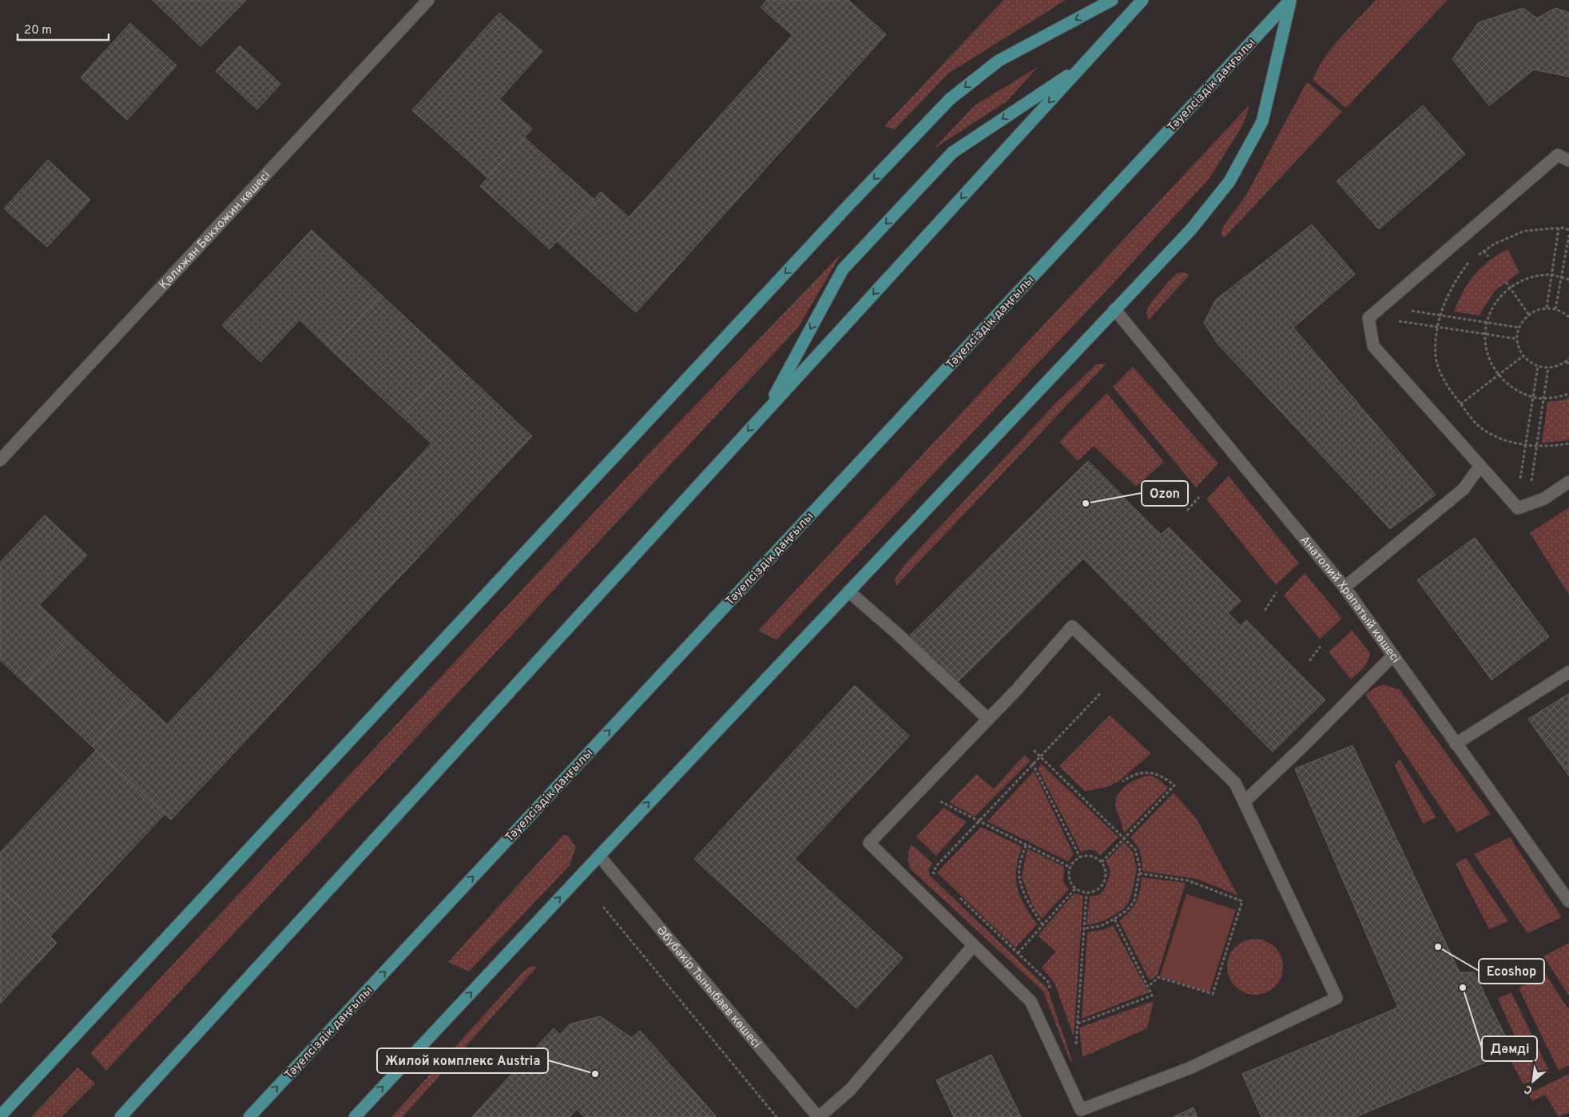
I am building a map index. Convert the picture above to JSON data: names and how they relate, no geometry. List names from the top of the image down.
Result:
{
  "streets": {
    "main road": ["Тәуелсіздік даңғылы"],
    "street": ["Қалижан Бекхожин көшесі", "Анатолий Храпатый көшесі", "Әбубәкір Тыныбаев көшесі"]
  },
  "places": [
    "Ozon",
    "Ecoshop",
    "Дәмді",
    "Жилой комплекс Austria"
  ],
  "scale_bar": "20 m",
  "north": "bottom left"
}
